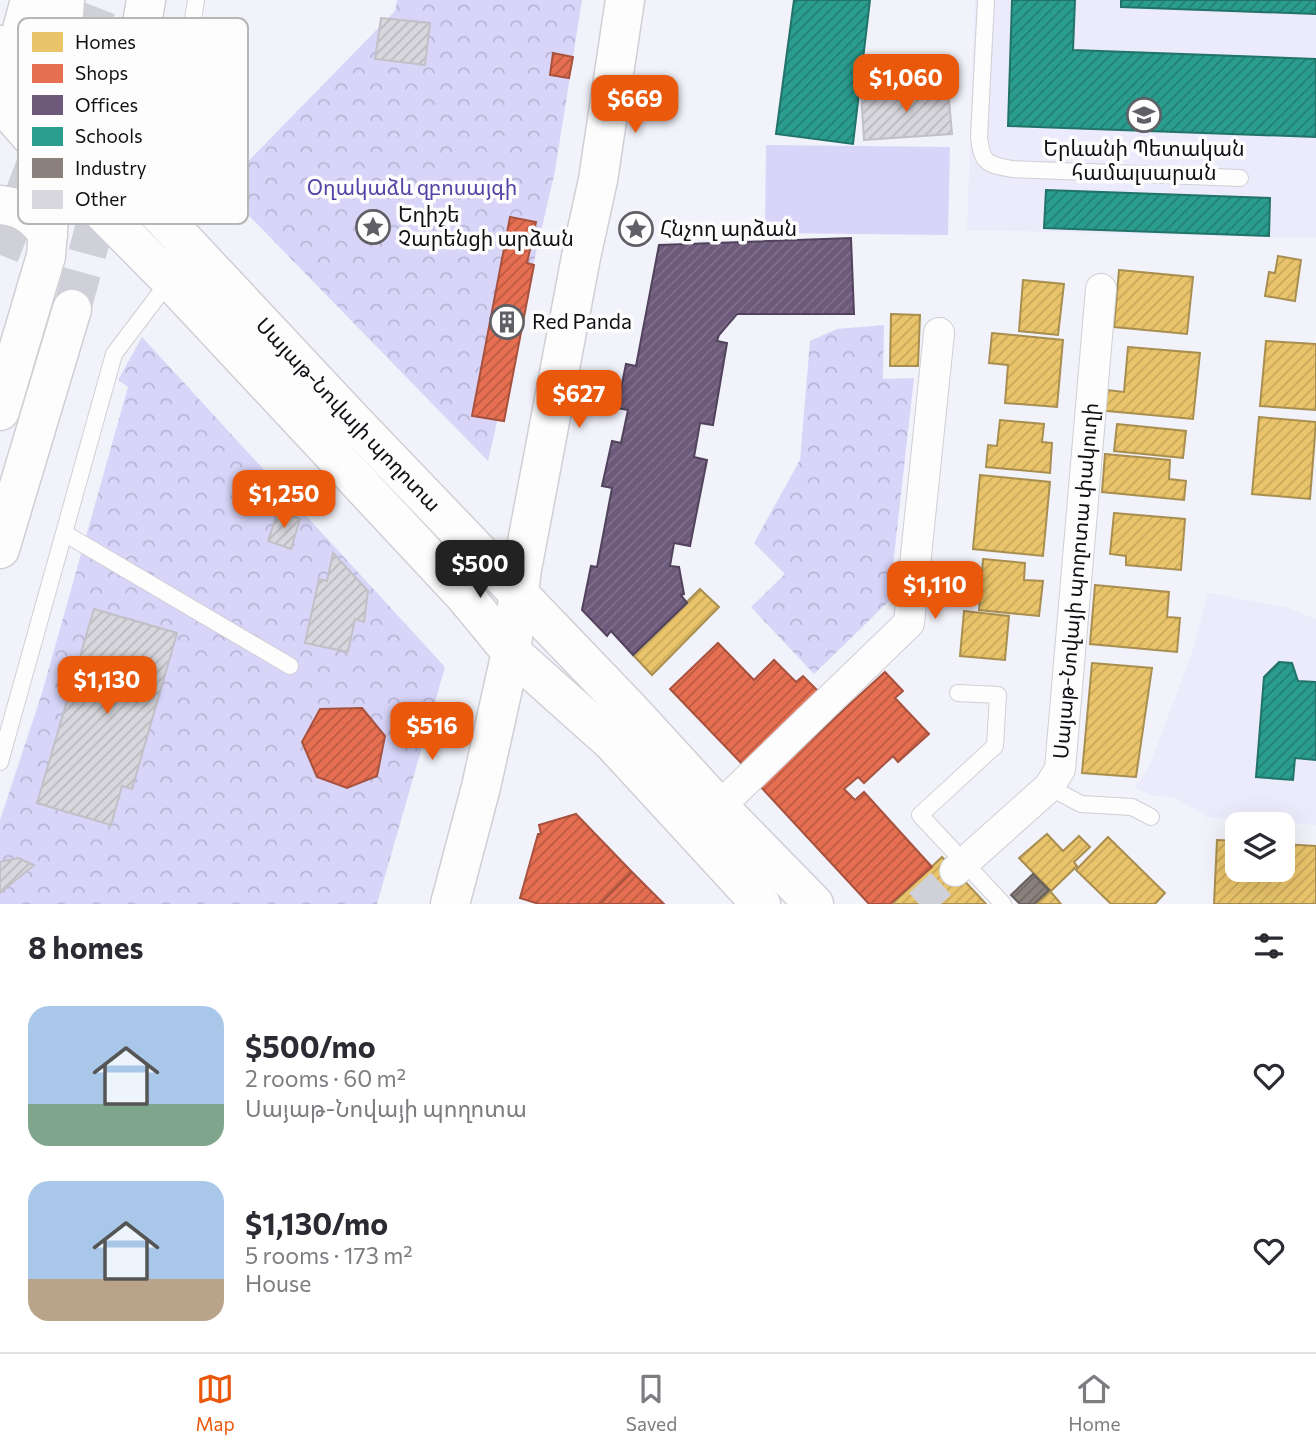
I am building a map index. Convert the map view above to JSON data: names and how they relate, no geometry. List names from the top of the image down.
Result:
{
  "streets": {
    "main road": ["Սայաթ-Նովայի պողոտա"],
    "street": ["Սայաթ-Նովայի պողոտա փակուղի"]
  },
  "parks": ["Օղակաձև զբոսայգի"],
  "places": {
    "school or university": ["Երևանի Պետական համալսարան"],
    "place": ["Եղիշե Չարենցի արձան", "Հնչող արձան"],
    "building": ["Red Panda"]
  },
  "legend": [
    "Homes",
    "Shops",
    "Offices",
    "Schools",
    "Industry",
    "Other"
  ],
  "page": {
    "price": [
      "$1,060",
      "$669",
      "$627",
      "$1,250",
      "$500",
      "$1,110",
      "$1,130",
      "$516"
    ],
    "heading": "8 homes",
    "list": [
      {
        "name": "$500/mo",
        "note": "2 rooms · 60 m² · Սայաթ-Նովայի պողոտա"
      },
      {
        "name": "$1,130/mo",
        "note": "5 rooms · 173 m² · House"
      }
    ],
    "tabs": ["Map", "Saved", "Home"]
  }
}
